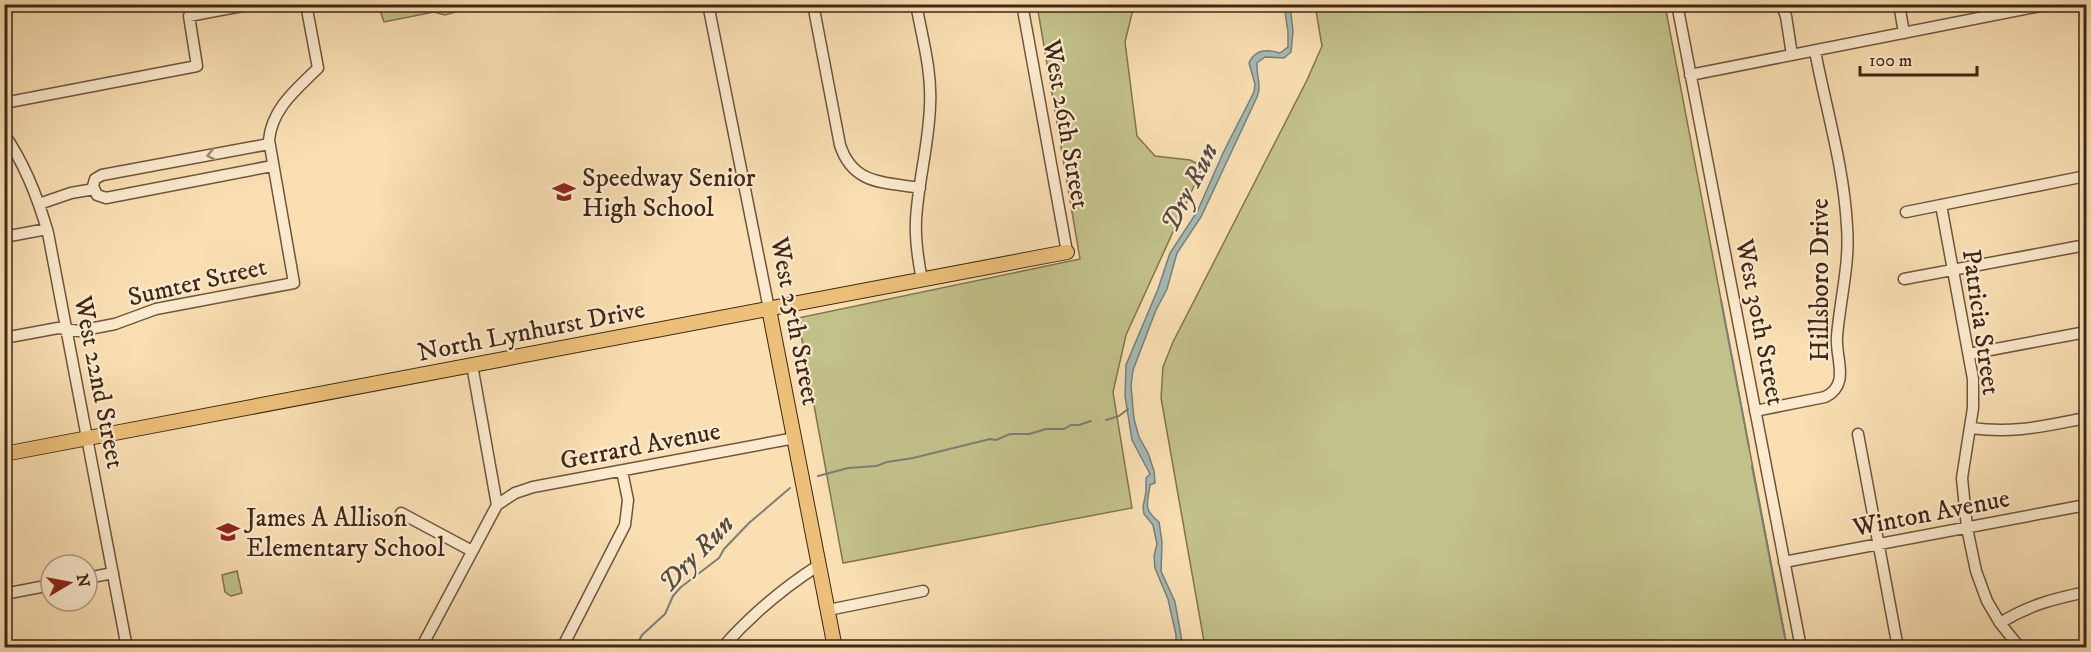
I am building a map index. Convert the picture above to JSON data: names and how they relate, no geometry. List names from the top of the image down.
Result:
{
  "streets": {
    "main road": ["West 25th Street", "North Lynhurst Drive"],
    "street": [
      "West 26th Street",
      "Hillsboro Drive",
      "Sumter Street",
      "West 30th Street",
      "Patricia Street",
      "West 22nd Street",
      "Gerrard Avenue",
      "Winton Avenue"
    ]
  },
  "crossings": [
    ["West 26th Street", "North Lynhurst Drive"],
    ["Hillsboro Drive", "West 30th Street"],
    ["Sumter Street", "West 22nd Street"],
    ["West 25th Street", "North Lynhurst Drive"],
    ["West 25th Street", "Gerrard Avenue"],
    ["West 30th Street", "Winton Avenue"],
    ["Patricia Street", "Winton Avenue"],
    ["North Lynhurst Drive", "West 22nd Street"]
  ],
  "water": ["Dry Run"],
  "places": {
    "school or university": ["Speedway Senior High School", "James A Allison Elementary School"]
  },
  "scale_bar": "100 m",
  "north": "right"
}
